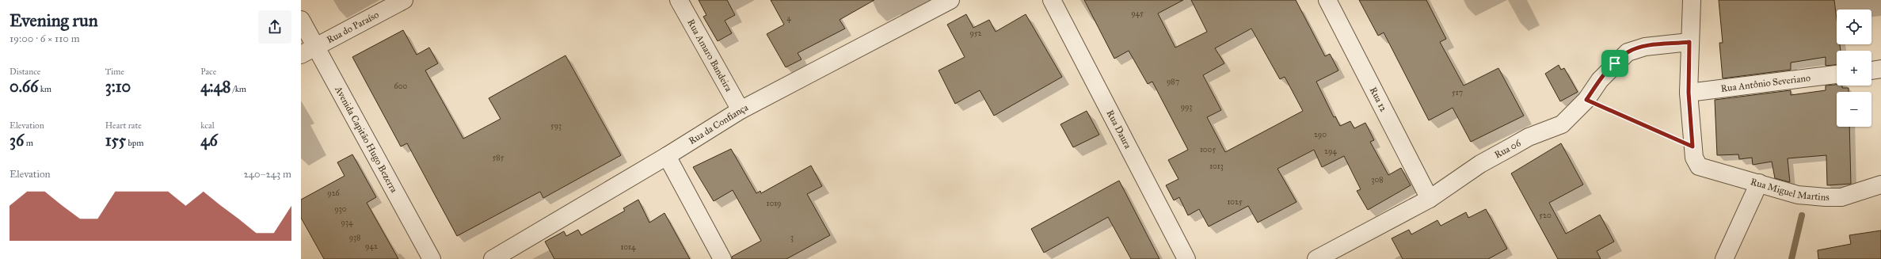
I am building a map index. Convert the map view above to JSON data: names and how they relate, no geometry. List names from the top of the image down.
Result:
{
  "streets": {
    "street": [
      "Rua do Paraíso",
      "Rua Amaro Bandeira",
      "Rua Antônio Severiano",
      "Rua 12",
      "Rua da Confiança",
      "Rua Daura",
      "Avenida Capitão Hugo Bezerra",
      "Rua 06",
      "Rua Miguel Martins"
    ]
  },
  "crossings": [
    ["Rua do Paraíso", "Avenida Capitão Hugo Bezerra"],
    ["Rua Amaro Bandeira", "Rua da Confiança"],
    ["Rua 12", "Rua 06"]
  ],
  "house_numbers": [
    "945",
    "4",
    "952",
    "987",
    "600",
    "517",
    "993",
    "593",
    "290",
    "1005",
    "294",
    "585",
    "1013",
    "308",
    "926",
    "1025",
    "1019",
    "930",
    "520",
    "934",
    "938",
    "3",
    "942",
    "1014"
  ],
  "page": {
    "heading": ["Evening run", "19:00 · 6 × 110 m"],
    "map_buttons": ["+", "−"],
    "stats": [
      ["Distance", "0.66 km"],
      ["Time", "3:10"],
      ["Pace", "4:48 /km"],
      ["Elevation", "36 m"],
      ["Heart rate", "155 bpm"],
      ["kcal", "46"]
    ],
    "chart": ["Elevation", "240–243 m"]
  }
}
